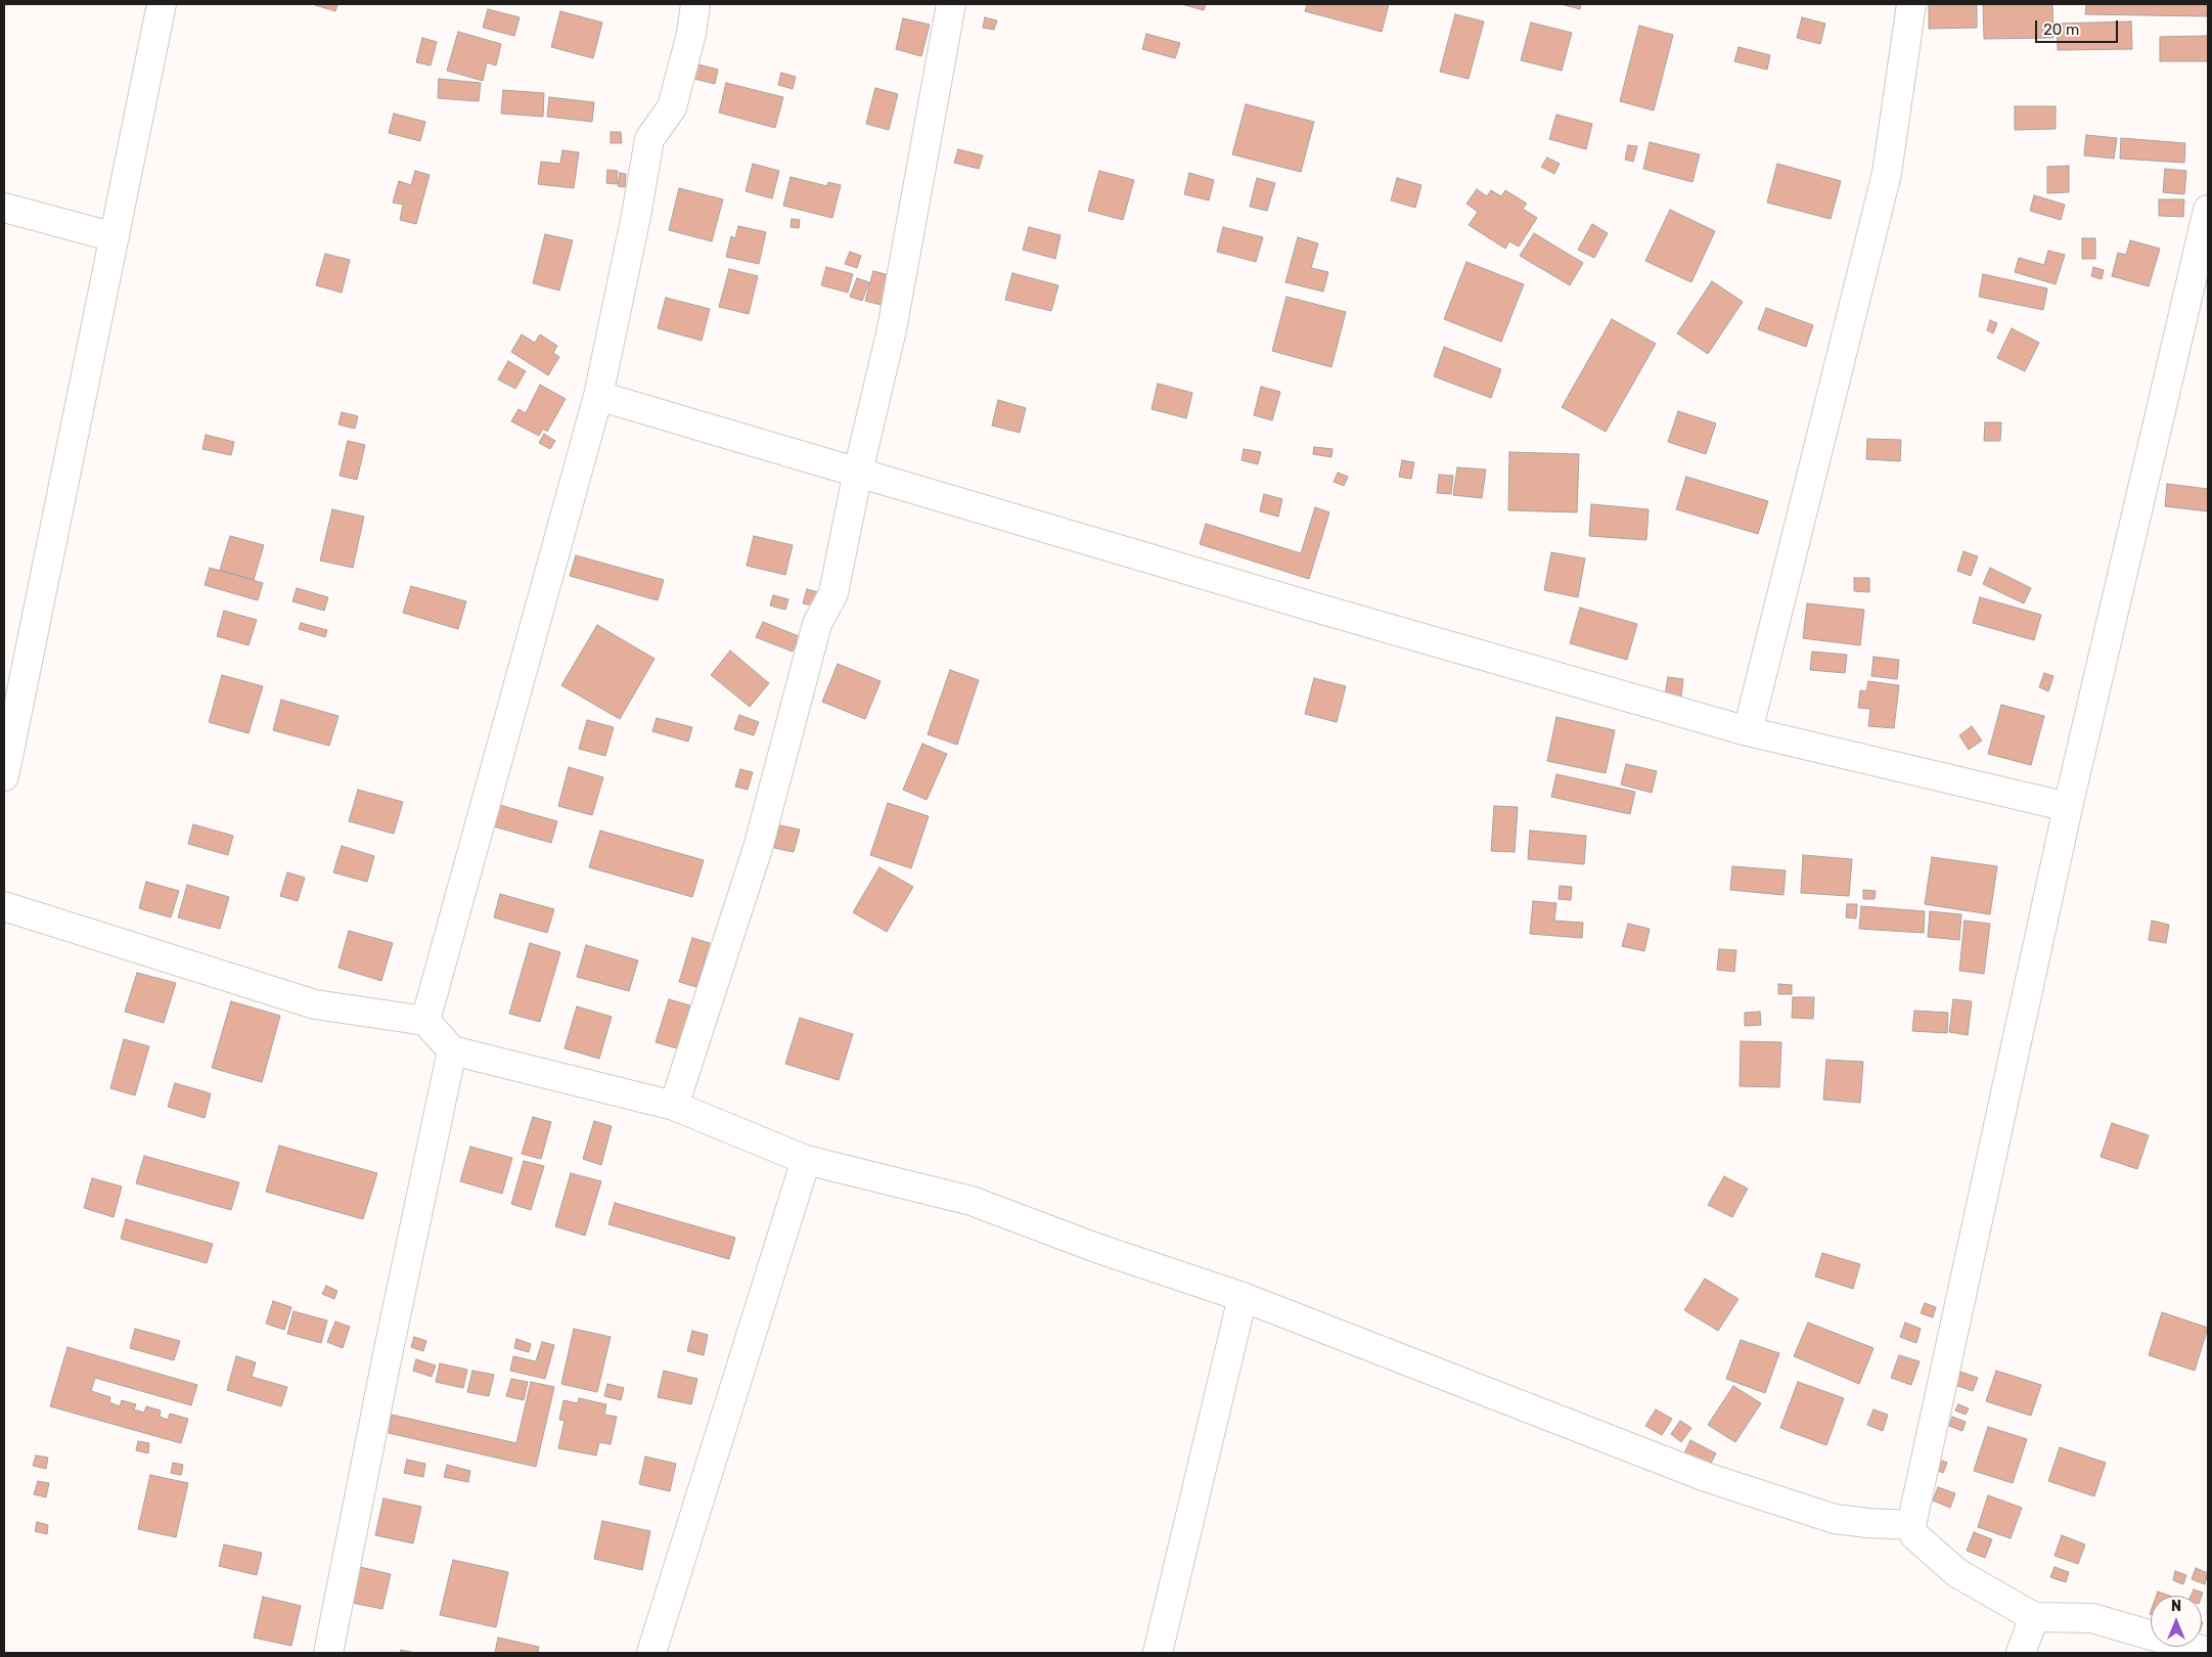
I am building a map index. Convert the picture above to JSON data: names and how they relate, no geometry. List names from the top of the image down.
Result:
{
  "scale_bar": "20 m",
  "north": "top"
}
